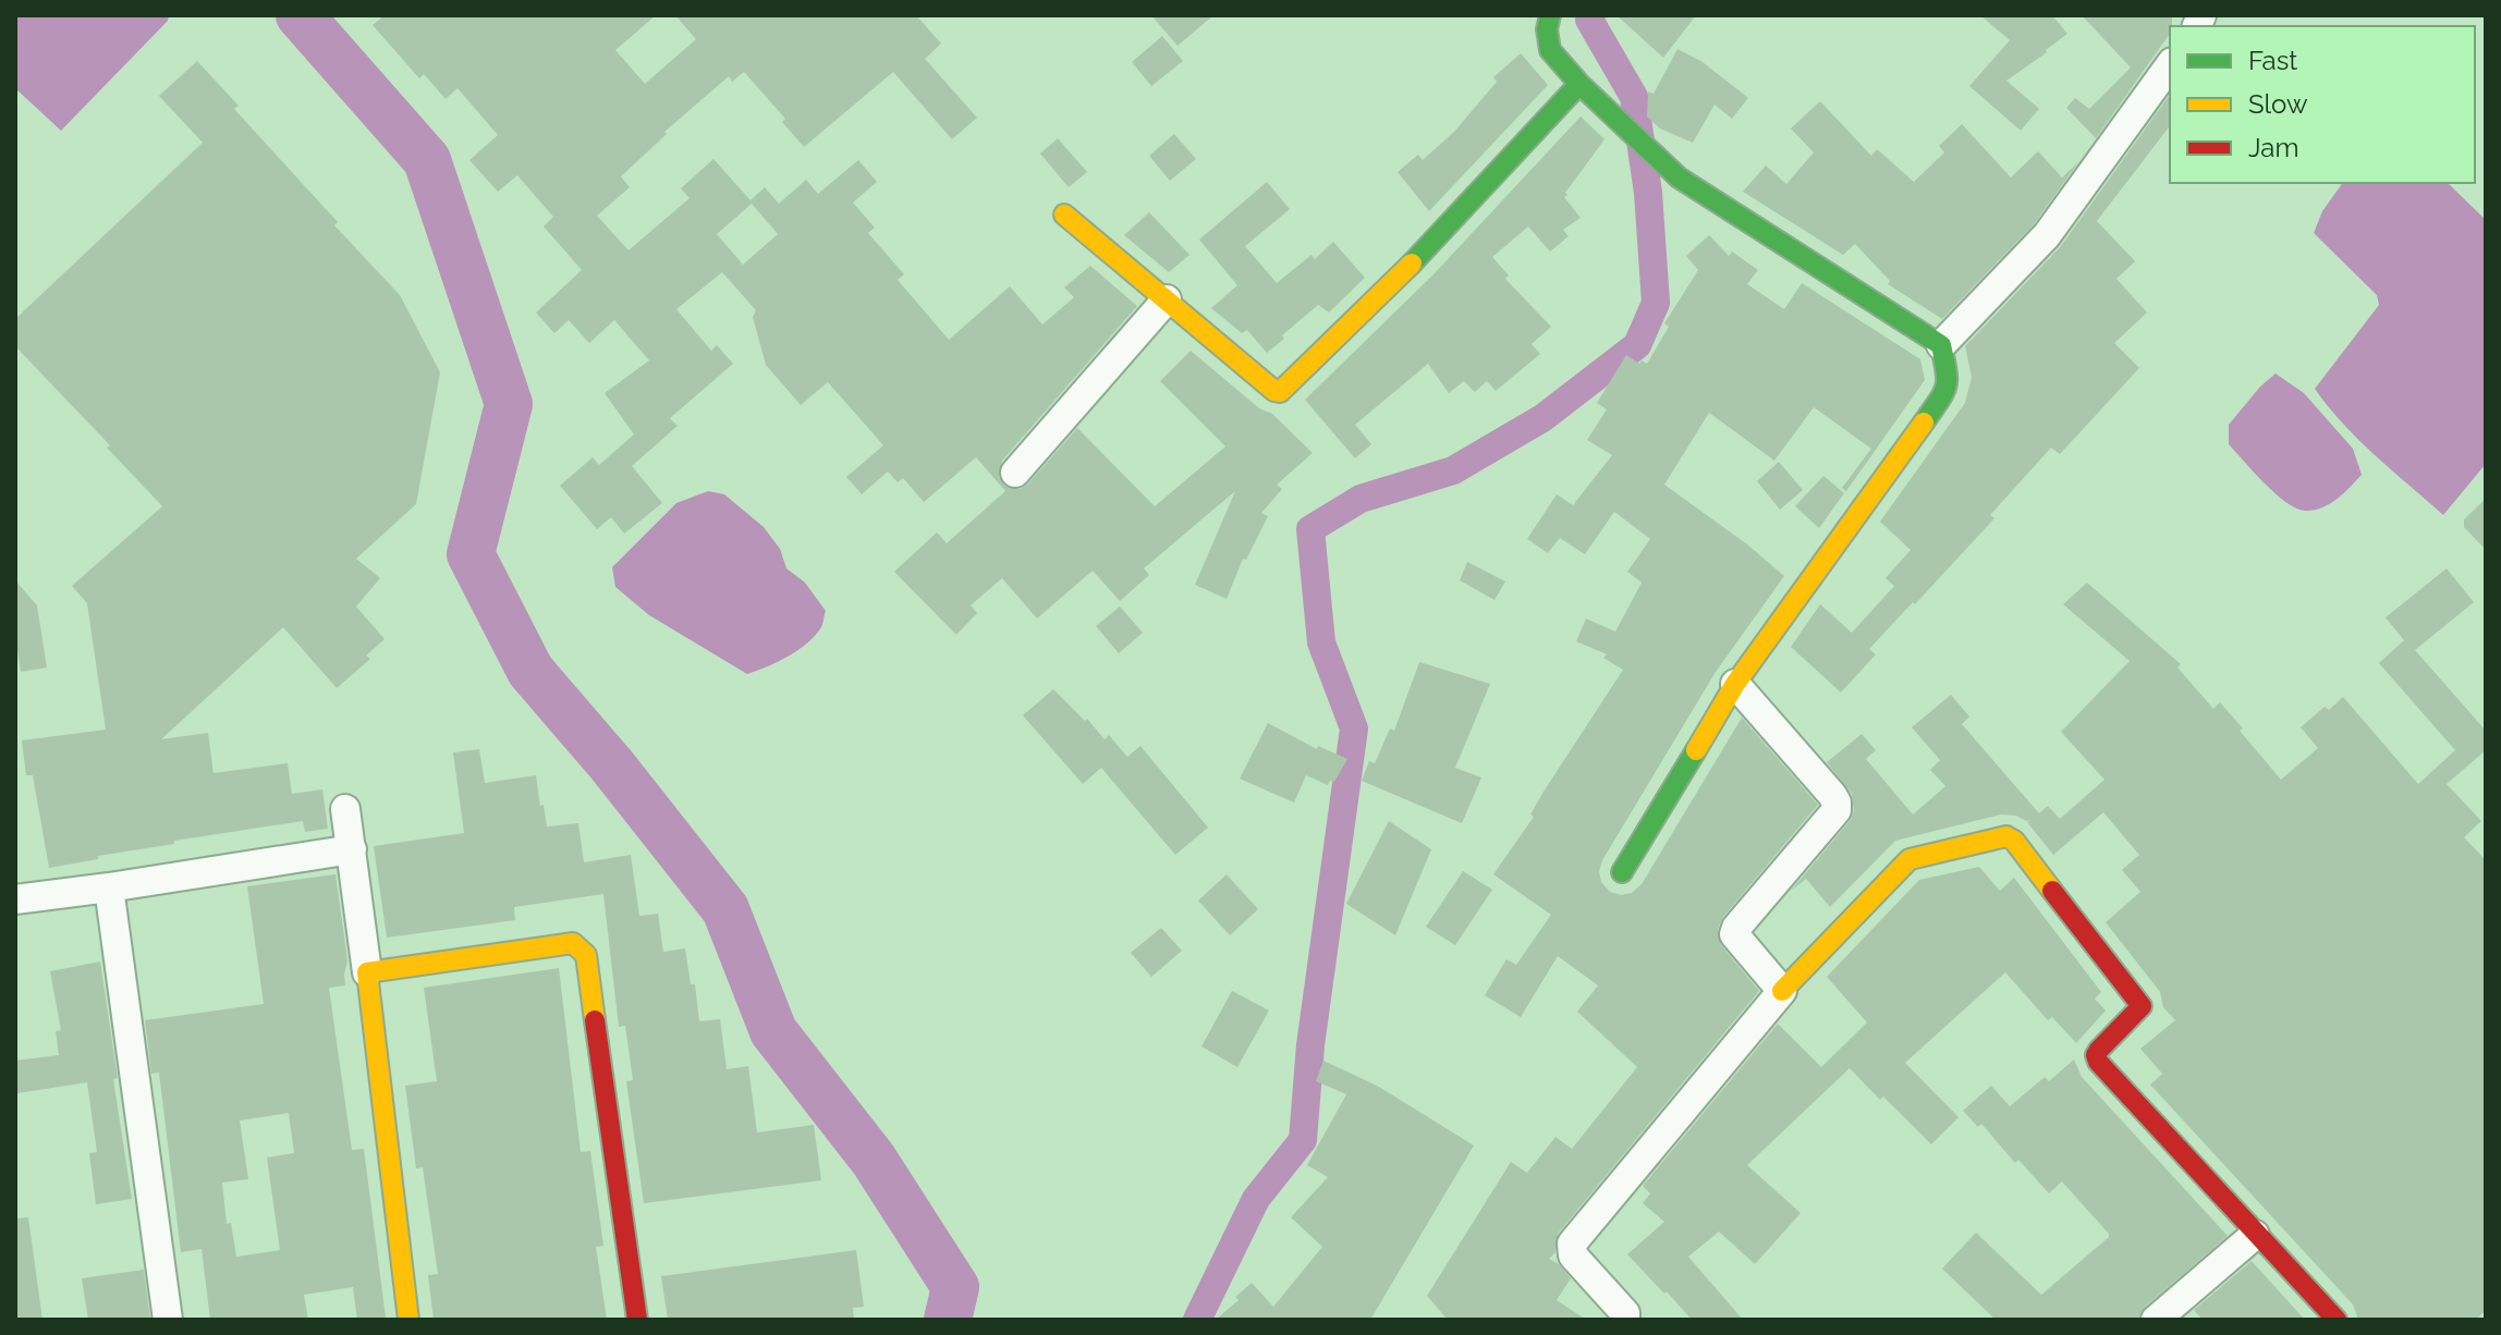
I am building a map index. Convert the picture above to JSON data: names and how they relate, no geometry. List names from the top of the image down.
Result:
{
  "legend": ["Fast", "Slow", "Jam"]
}
